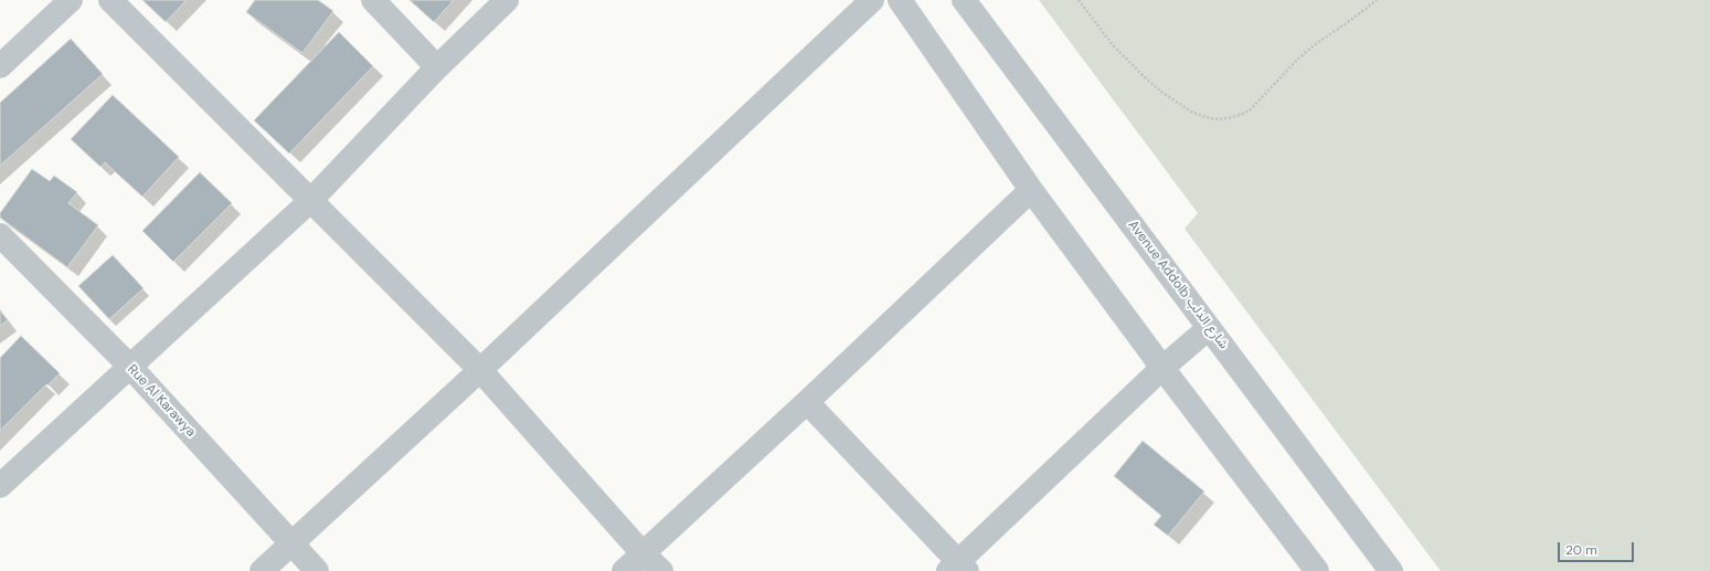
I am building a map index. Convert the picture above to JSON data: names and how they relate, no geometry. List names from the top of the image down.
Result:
{
  "streets": {
    "street": ["Avenue Addolb شارع الدلب", "Rue Al Karawya"]
  },
  "scale_bar": "20 m"
}
